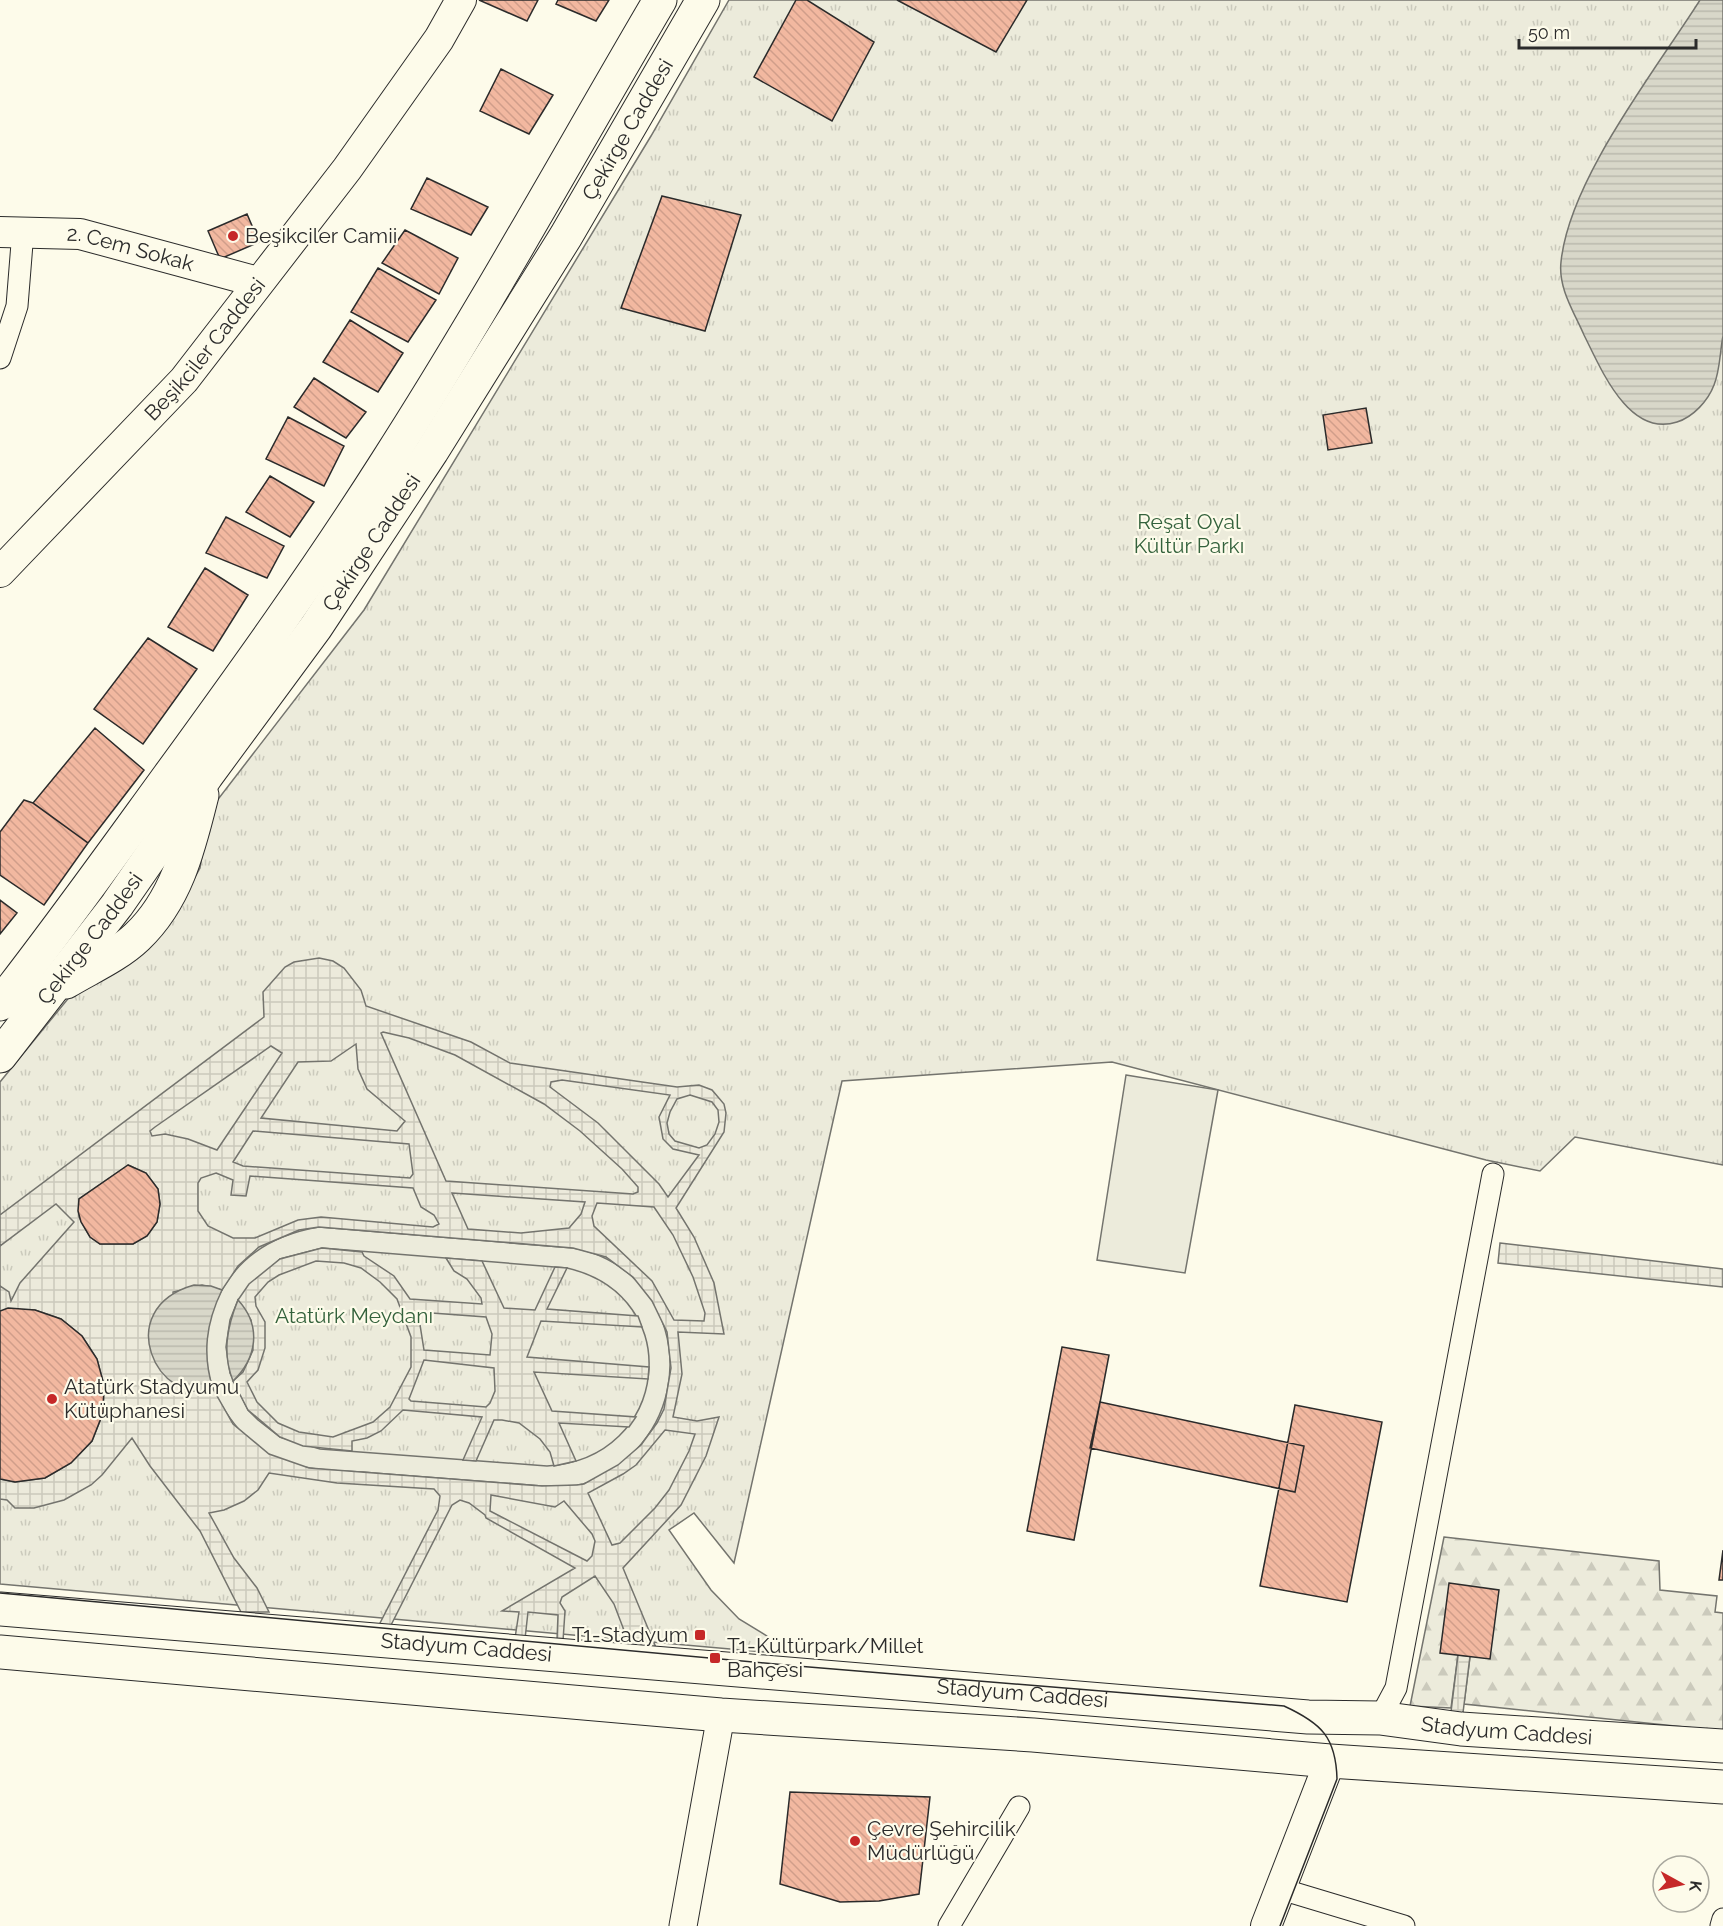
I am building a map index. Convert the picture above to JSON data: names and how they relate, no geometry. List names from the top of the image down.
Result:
{
  "streets": {
    "main road": [
      "Çekirge Caddesi",
      "2. Cem Sokak",
      "Beşikciler Caddesi",
      "Stadyum Caddesi"
    ]
  },
  "crossings": [
    ["2. Cem Sokak", "Beşikciler Caddesi"]
  ],
  "parks": ["Reşat Oyal Kültür Parkı", "Atatürk Meydanı"],
  "places": {
    "other": ["Beşikciler Camii", "Atatürk Stadyumu Kütüphanesi", "Çevre Şehircilik Müdürlüğü"],
    "transit": ["T1-Stadyum", "T1-Kültürpark/Millet Bahçesi"]
  },
  "scale_bar": "50 m",
  "north": "right"
}
